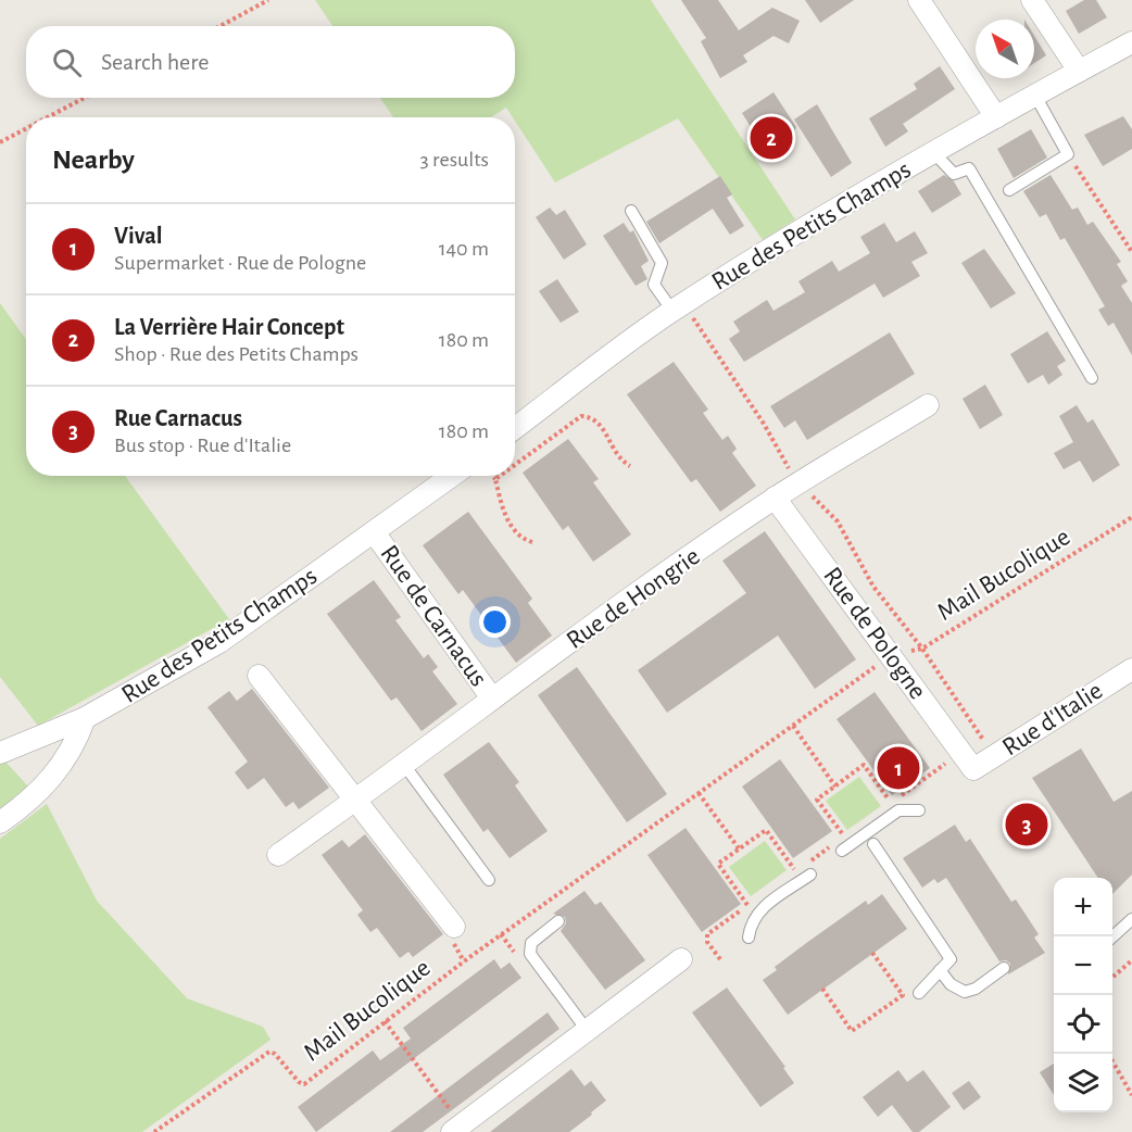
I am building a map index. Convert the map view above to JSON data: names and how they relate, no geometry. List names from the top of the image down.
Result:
{
  "streets": {
    "street": [
      "Rue des Petits Champs",
      "Rue de Hongrie",
      "Rue de Carnacus",
      "Rue de Pologne",
      "Rue d'Italie"
    ],
    "path": ["Mail Bucolique"]
  },
  "crossings": [
    ["Rue des Petits Champs", "Rue de Carnacus"],
    ["Mail Bucolique", "Rue de Pologne"],
    ["Rue de Hongrie", "Rue de Carnacus"],
    ["Rue de Hongrie", "Rue de Pologne"],
    ["Rue de Pologne", "Rue d'Italie"]
  ],
  "north": "top left",
  "page": {
    "search": "Search here",
    "pins": ["2", "1", "3"],
    "heading": ["Nearby", "3 results"],
    "list": [
      {
        "mark": "1",
        "name": "Vival",
        "note": "Supermarket · Rue de Pologne",
        "value": "140 m"
      },
      {
        "mark": "2",
        "name": "La Verrière Hair Concept",
        "note": "Shop · Rue des Petits Champs",
        "value": "180 m"
      },
      {
        "mark": "3",
        "name": "Rue Carnacus",
        "note": "Bus stop · Rue d'Italie",
        "value": "180 m"
      }
    ],
    "map_buttons": ["+", "−"]
  }
}
